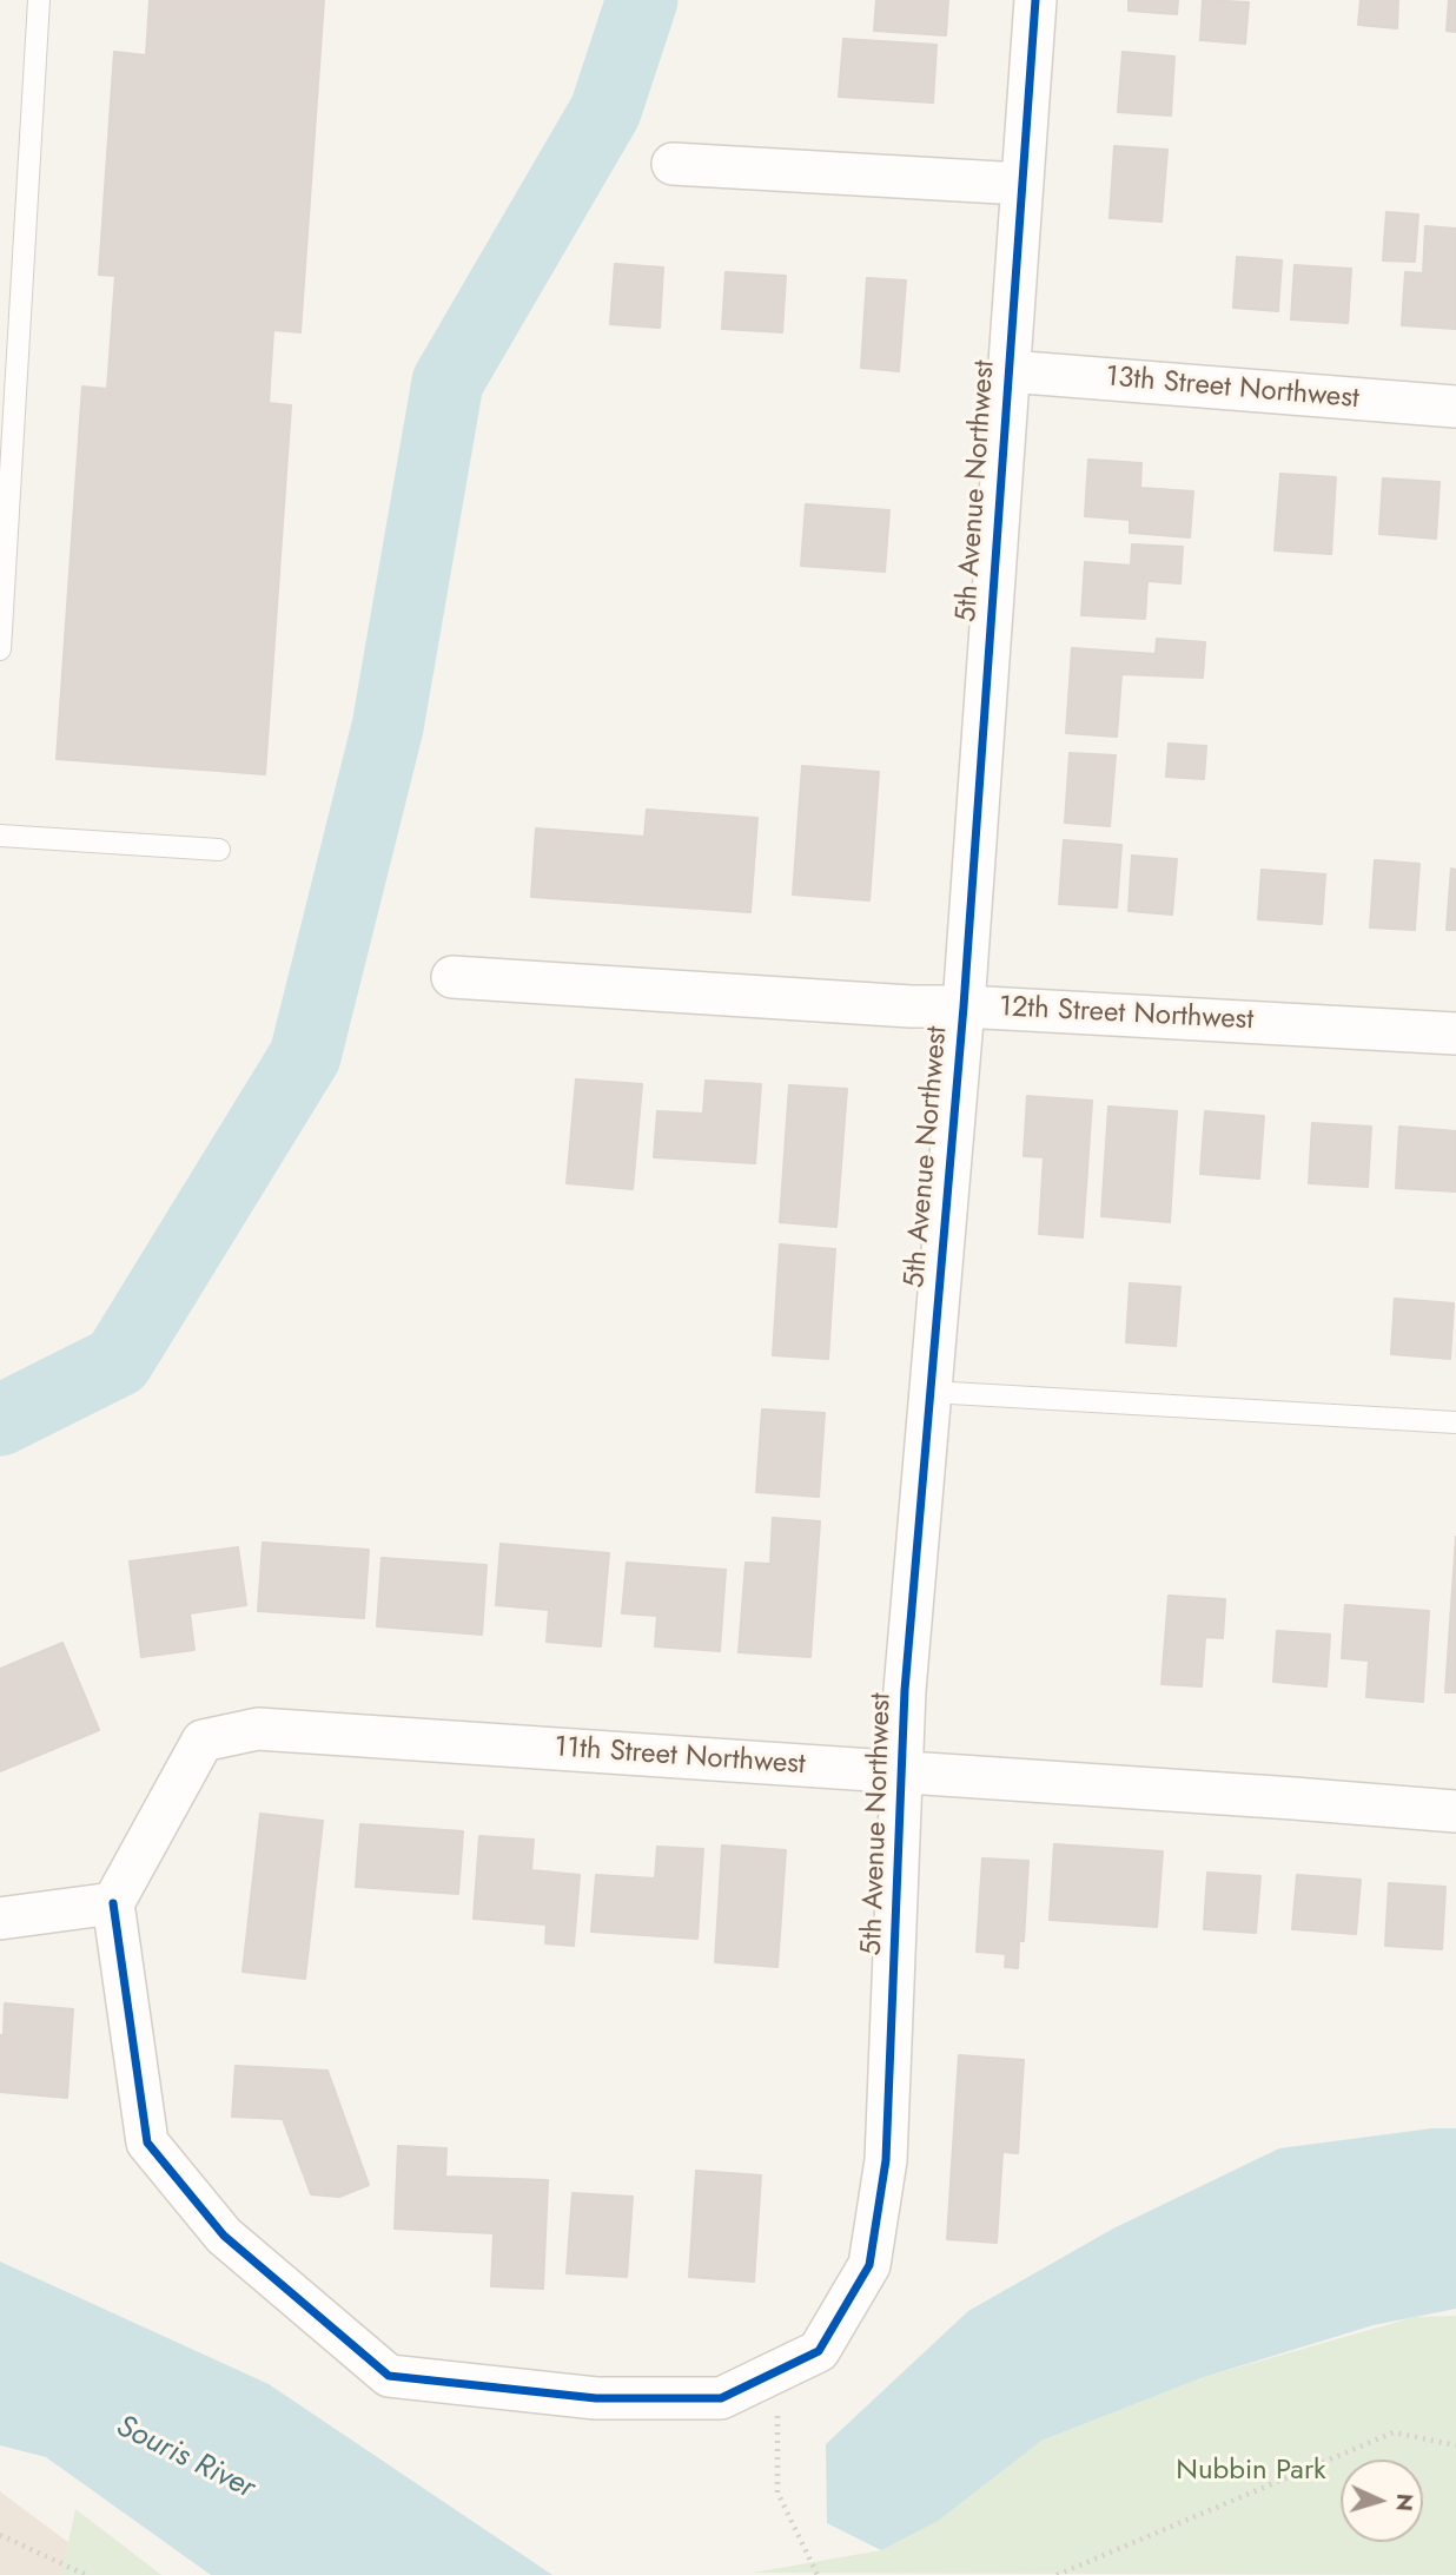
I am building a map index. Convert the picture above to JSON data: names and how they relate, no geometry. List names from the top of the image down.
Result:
{
  "streets": {
    "street": [
      "13th Street Northwest",
      "5th Avenue Northwest",
      "12th Street Northwest",
      "11th Street Northwest"
    ]
  },
  "crossings": [
    ["13th Street Northwest", "5th Avenue Northwest"],
    ["5th Avenue Northwest", "12th Street Northwest"],
    ["5th Avenue Northwest", "11th Street Northwest"]
  ],
  "water": ["Souris River"],
  "parks": ["Nubbin Park"],
  "north": "right"
}
